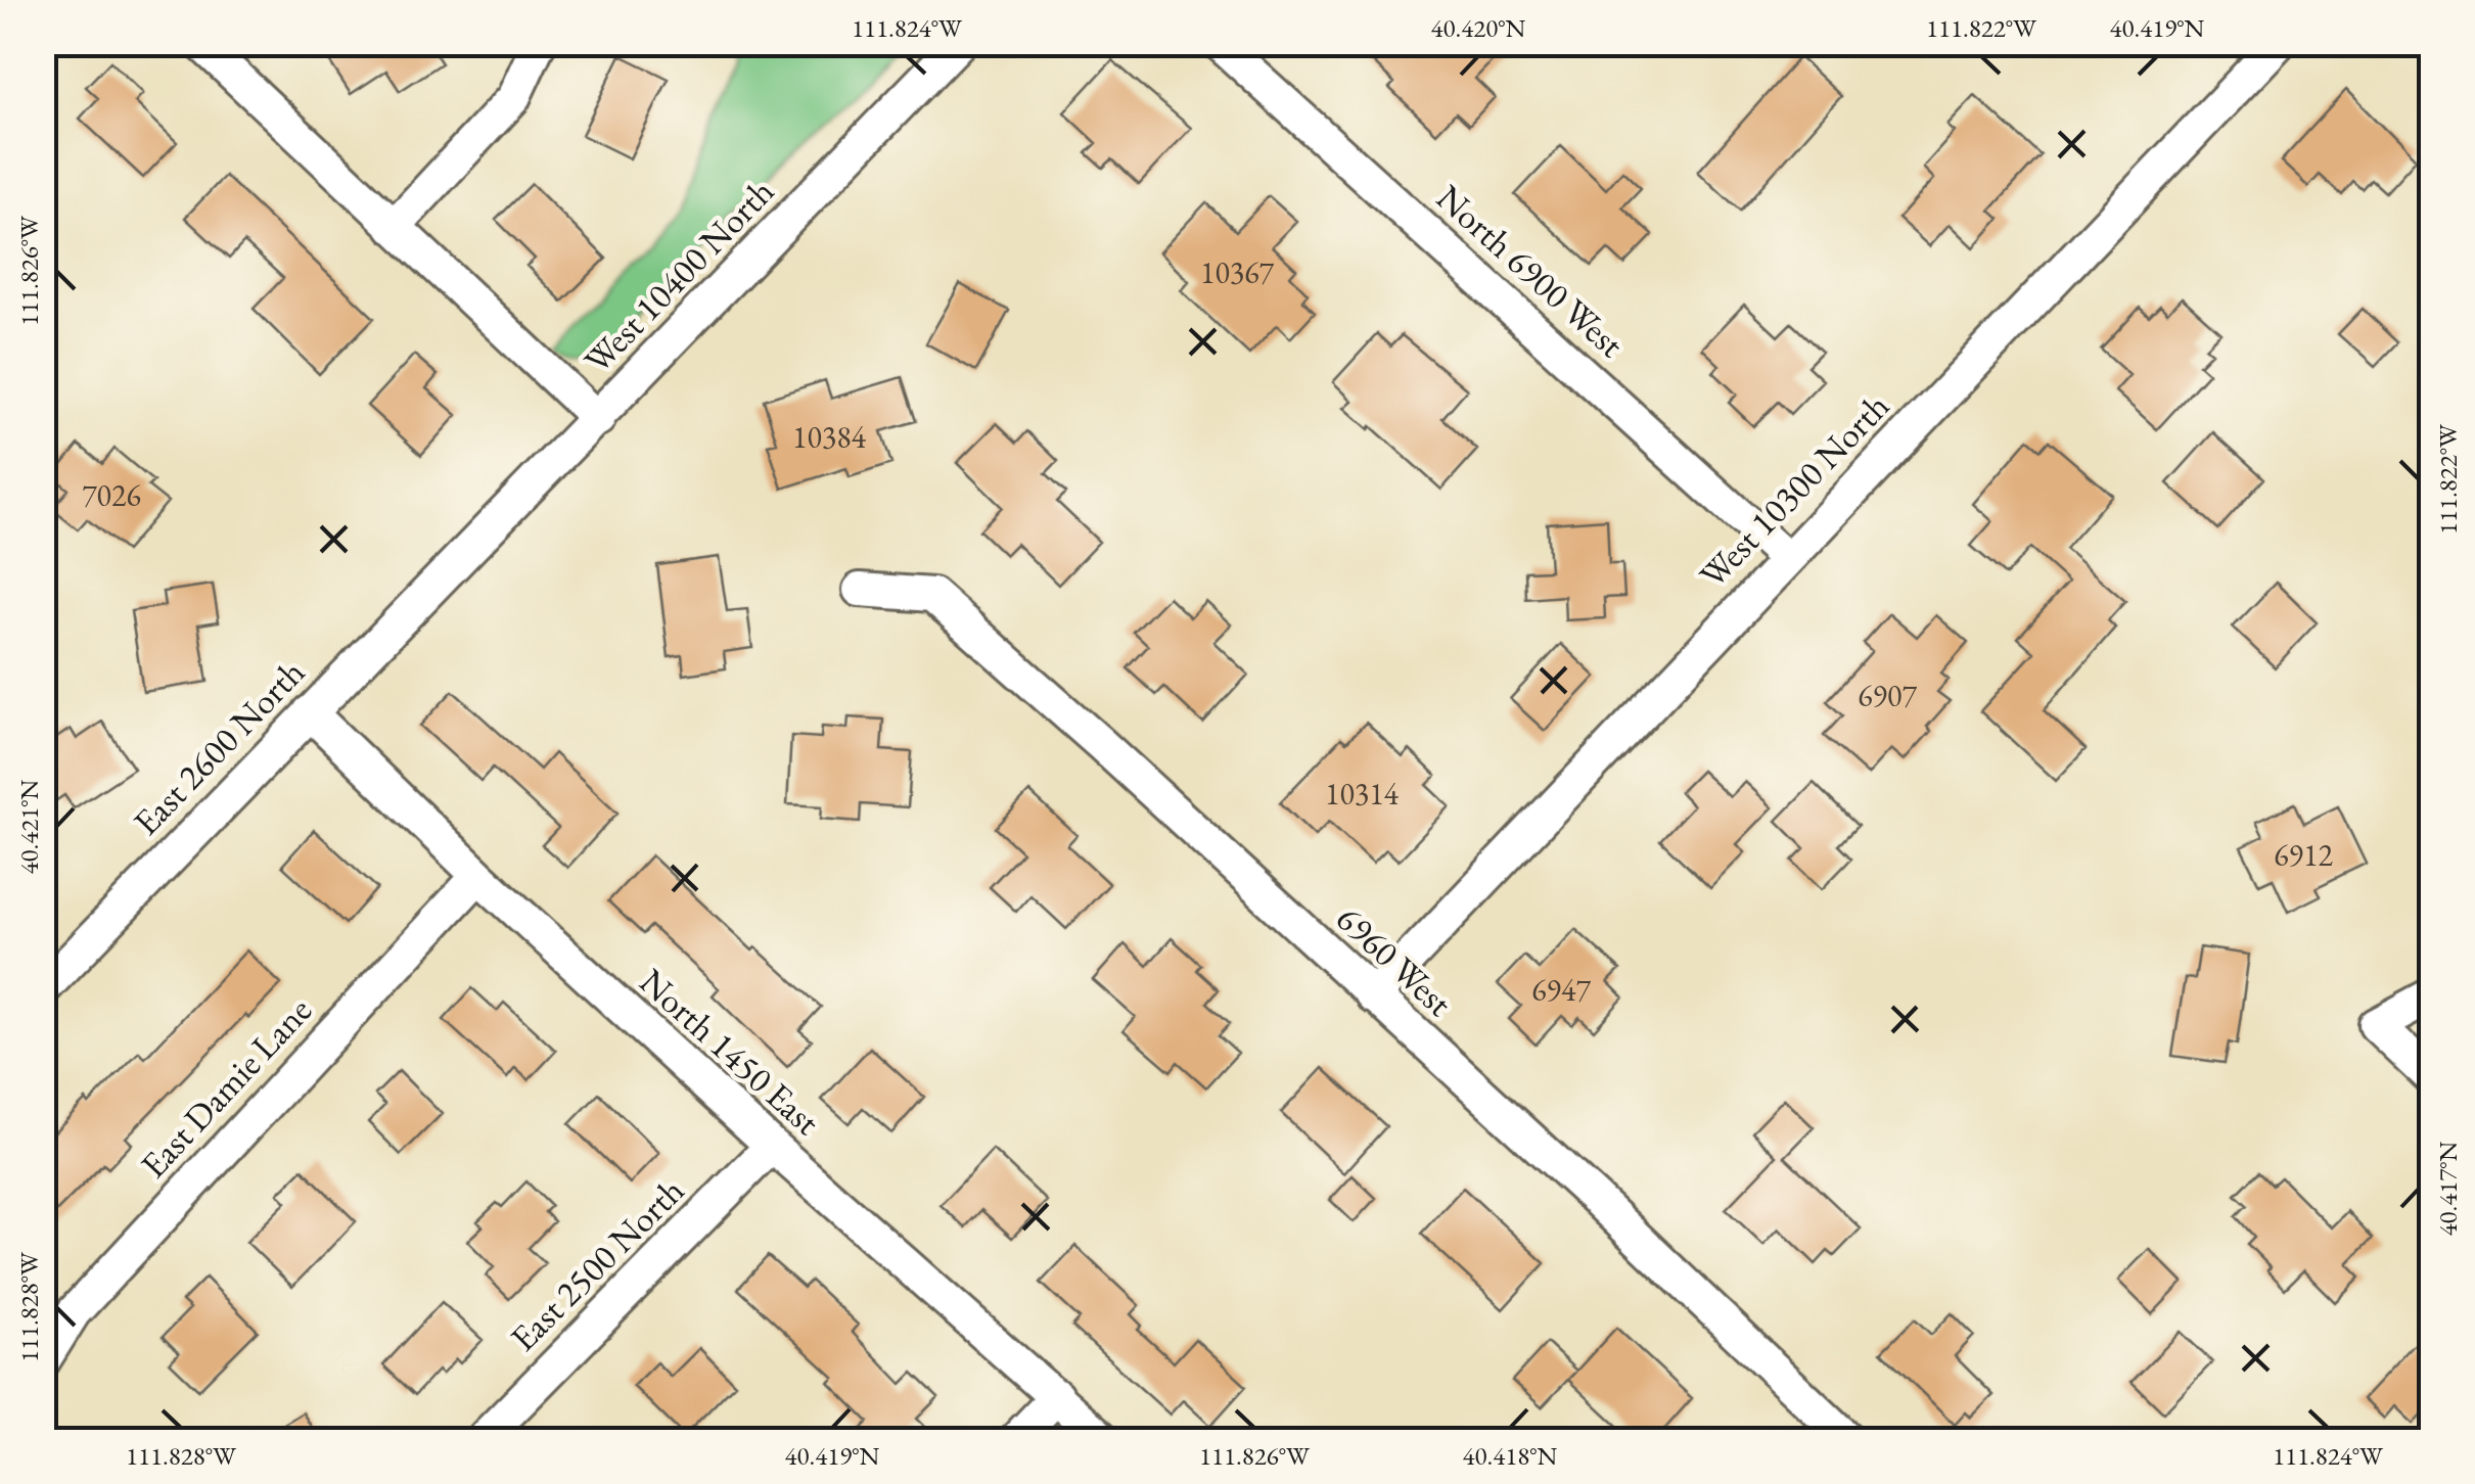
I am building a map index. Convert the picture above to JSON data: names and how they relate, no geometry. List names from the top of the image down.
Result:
{
  "streets": {
    "street": [
      "North 6900 West",
      "West 10400 North",
      "West 10300 North",
      "East 2600 North",
      "6960 West",
      "North 1450 East",
      "East Damie Lane",
      "East 2500 North"
    ]
  },
  "crossings": [
    ["North 6900 West", "West 10300 North"],
    ["West 10400 North", "East 2600 North"],
    ["West 10300 North", "6960 West"],
    ["East 2600 North", "North 1450 East"],
    ["North 1450 East", "East Damie Lane"],
    ["North 1450 East", "East 2500 North"]
  ],
  "house_numbers": [
    "10367",
    "10384",
    "7026",
    "6907",
    "10314",
    "6912",
    "6947"
  ],
  "coordinates": [
    "111.824°W",
    "40.420°N",
    "111.822°W",
    "40.419°N",
    "111.826°W",
    "40.421°N",
    "40.417°N",
    "111.828°W",
    "40.418°N"
  ]
}
